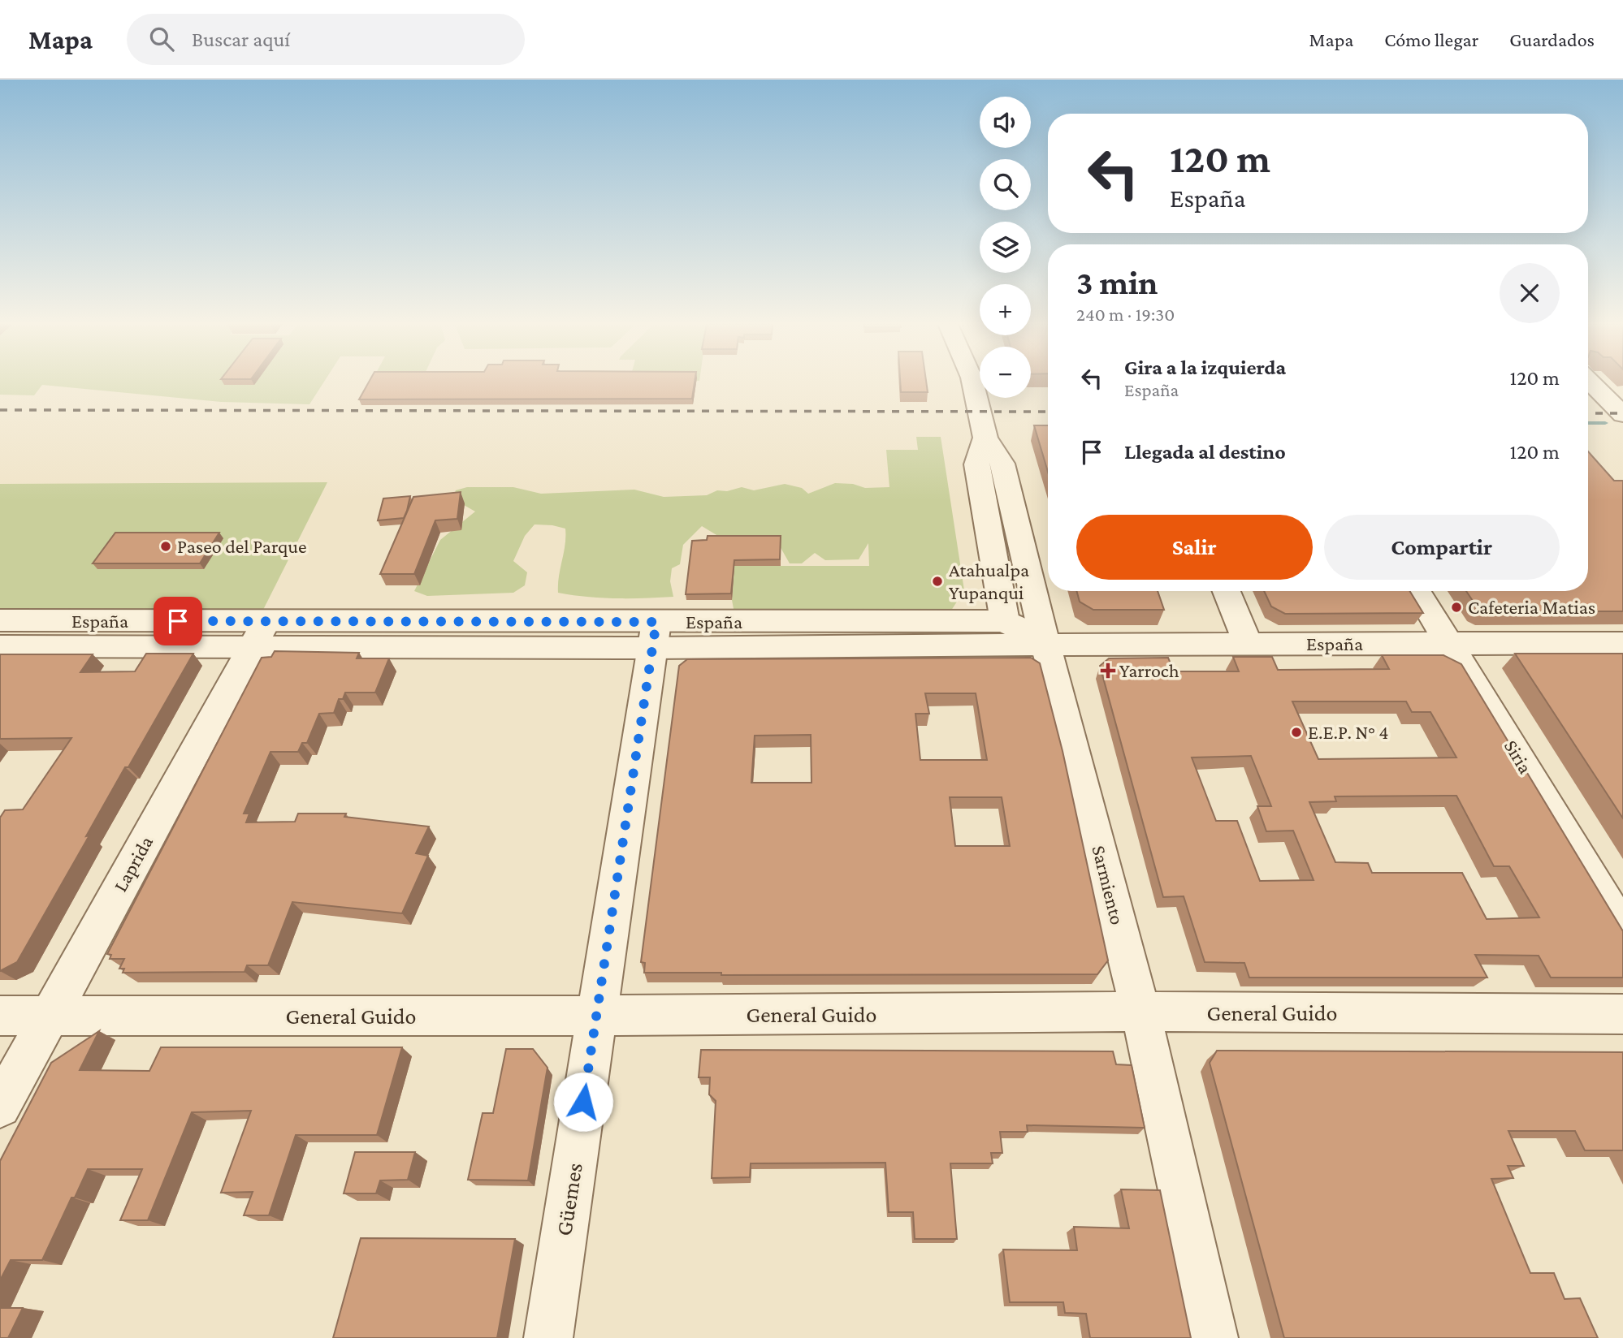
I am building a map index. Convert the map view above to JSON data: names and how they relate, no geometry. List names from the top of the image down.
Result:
{
  "streets": {
    "street": [
      "España",
      "Siria",
      "Laprida",
      "Sarmiento",
      "General Guido",
      "Güemes"
    ]
  },
  "crossings": [
    ["España", "Siria"],
    ["España", "Laprida"],
    ["España", "Sarmiento"],
    ["España", "Güemes"],
    ["Laprida", "General Guido"],
    ["Sarmiento", "General Guido"],
    ["General Guido", "Güemes"]
  ],
  "places": {
    "other": [
      "Paseo del Parque",
      "Atahualpa Yupanqui",
      "Cafeteria Matias",
      "E.E.P. N° 4"
    ],
    "health": ["Yarroch"]
  },
  "page": {
    "header": "Mapa",
    "search": "Buscar aquí",
    "nav": ["Mapa", "Cómo llegar", "Guardados"],
    "map_buttons": ["+", "−"],
    "turn": ["120 m", "España"],
    "heading": ["3 min", "240 m · 19:30"],
    "list": [
      {
        "name": "Gira a la izquierda",
        "note": "España",
        "value": "120 m"
      },
      {
        "name": "Llegada al destino",
        "value": "120 m"
      }
    ],
    "buttons": ["Salir", "Compartir"]
  }
}
